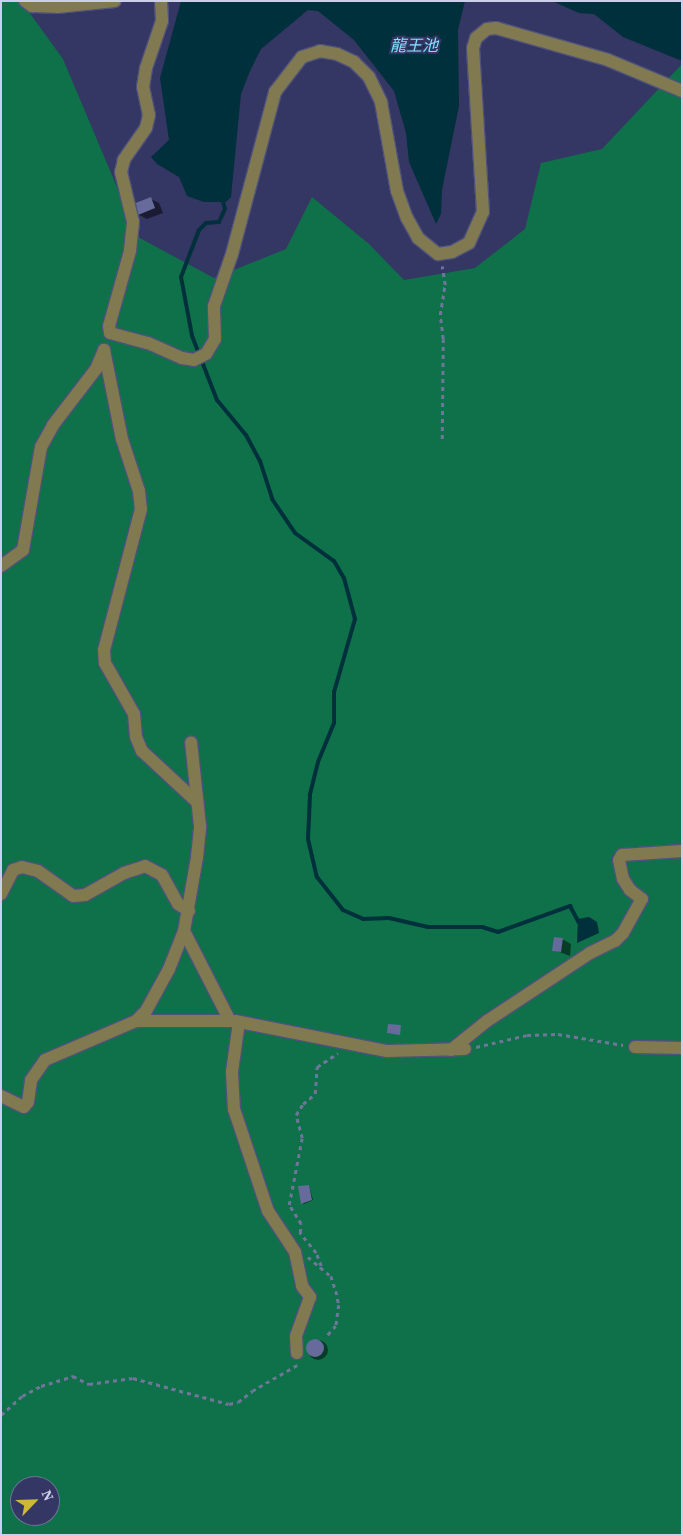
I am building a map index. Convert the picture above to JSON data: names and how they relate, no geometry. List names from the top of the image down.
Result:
{
  "water": ["龍王池"],
  "north": "top right"
}
